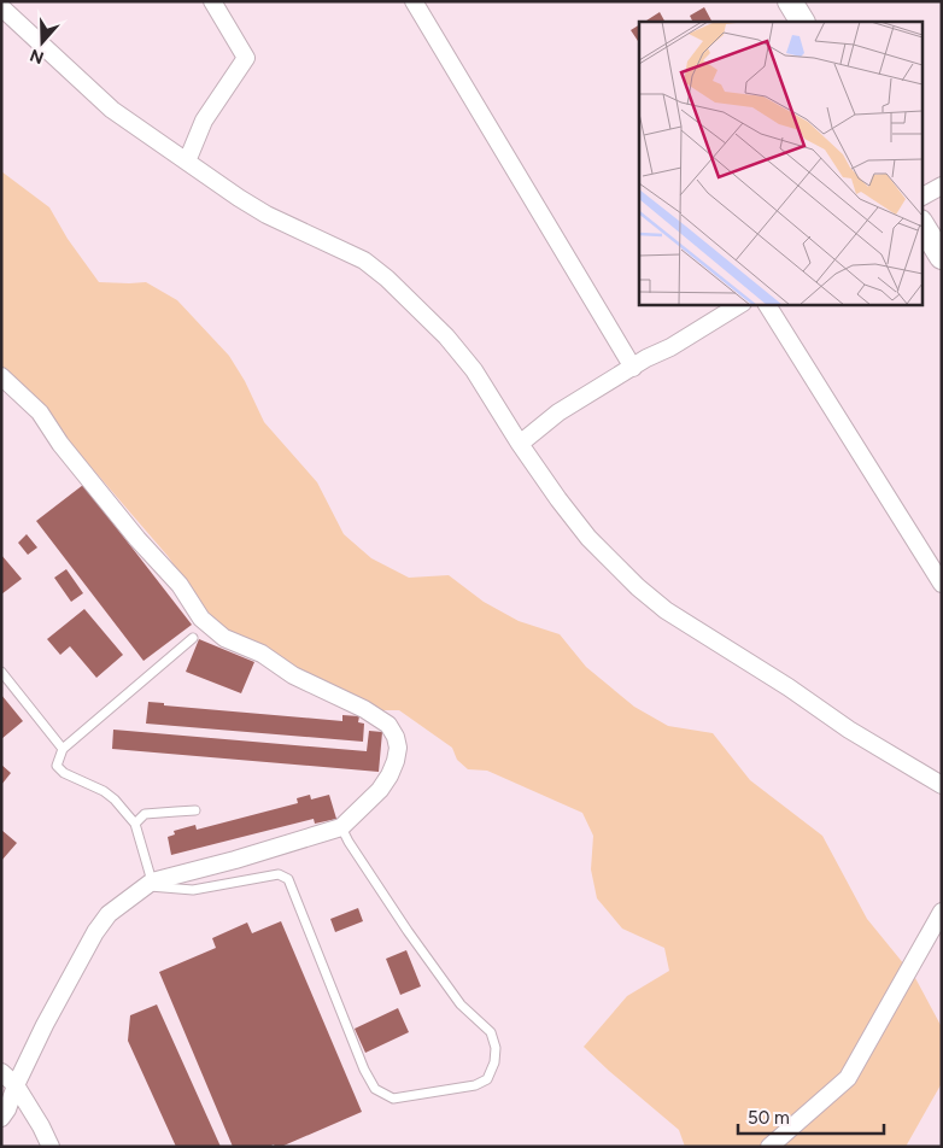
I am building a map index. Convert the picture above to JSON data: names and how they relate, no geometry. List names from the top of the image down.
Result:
{
  "scale_bar": "50 m",
  "north": "bottom"
}
